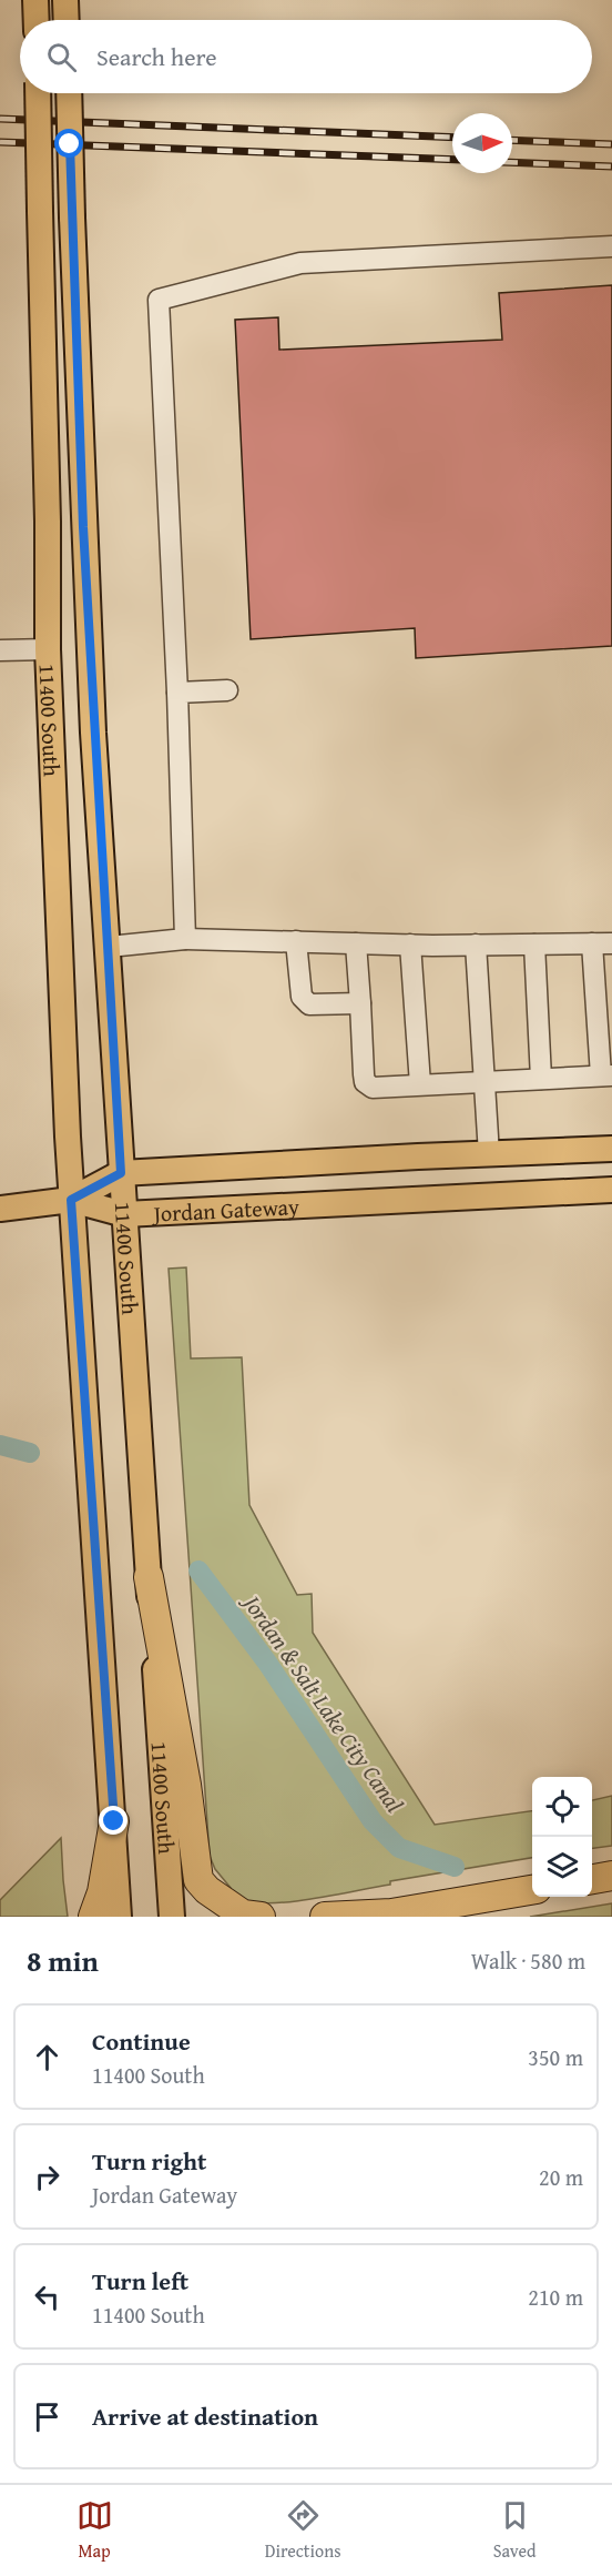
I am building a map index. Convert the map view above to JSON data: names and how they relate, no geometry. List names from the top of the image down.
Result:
{
  "streets": {
    "main road": ["11400 South", "Jordan Gateway"]
  },
  "crossings": [
    ["11400 South", "Jordan Gateway"]
  ],
  "water": ["Jordan & Salt Lake City Canal"],
  "north": "right",
  "page": {
    "search": "Search here",
    "heading": ["8 min", "Walk · 580 m"],
    "list": [
      ["Continue", "11400 South", "350 m"],
      ["Turn right", "Jordan Gateway", "20 m"],
      ["Turn left", "11400 South", "210 m"],
      "Arrive at destination"
    ],
    "nav": ["Map", "Directions", "Saved"]
  }
}
